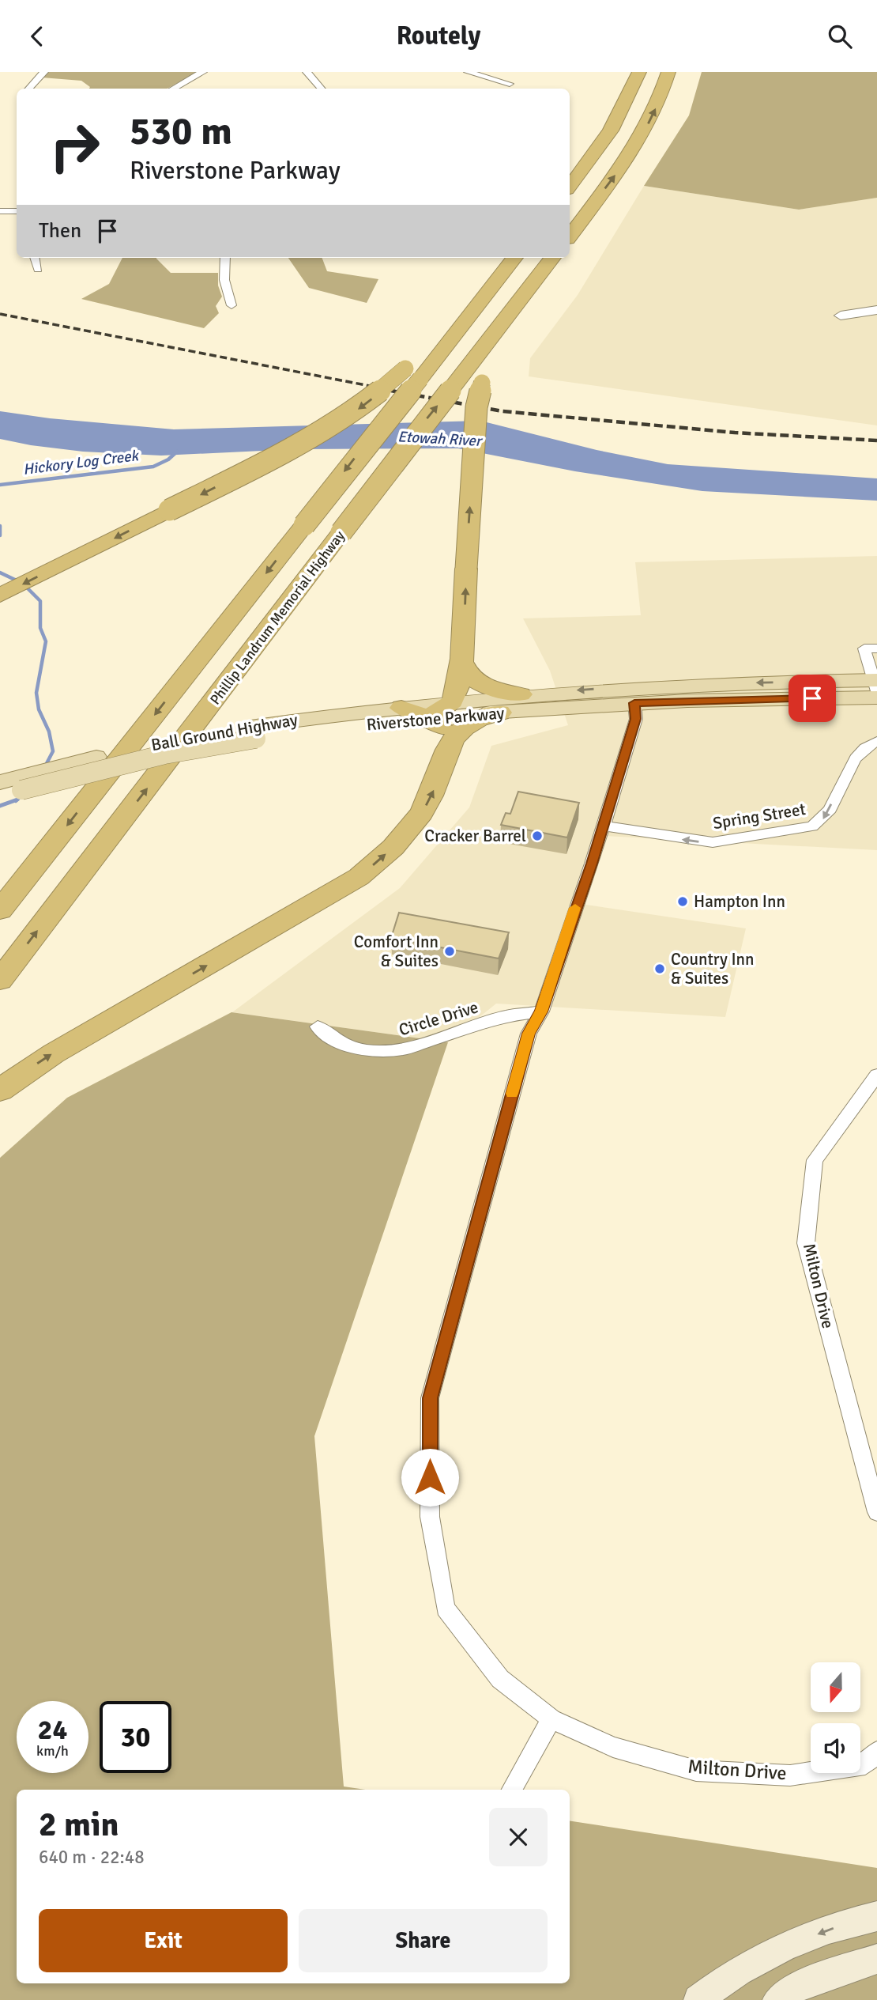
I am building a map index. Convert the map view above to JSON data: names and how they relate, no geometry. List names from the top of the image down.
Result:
{
  "streets": {
    "highway": ["Phillip Landrum Memorial Highway"],
    "main road": ["Riverstone Parkway", "Ball Ground Highway"],
    "street": ["Spring Street", "Circle Drive", "Milton Drive"]
  },
  "crossings": [
    ["Riverstone Parkway", "Ball Ground Highway"],
    ["Riverstone Parkway", "Milton Drive"],
    ["Spring Street", "Milton Drive"],
    ["Circle Drive", "Milton Drive"]
  ],
  "one_way": ["Spring Street"],
  "water": ["Etowah River", "Hickory Log Creek"],
  "places": [
    "Cracker Barrel",
    "Hampton Inn",
    "Comfort Inn & Suites",
    "Country Inn & Suites"
  ],
  "north": "bottom",
  "page": {
    "header": "Routely",
    "turn": ["530 m", "Riverstone Parkway"],
    "then": "Then",
    "speed": "24 km/h",
    "limit": "30",
    "heading": ["2 min", "640 m · 22:48"],
    "buttons": ["Exit", "Share"]
  }
}
